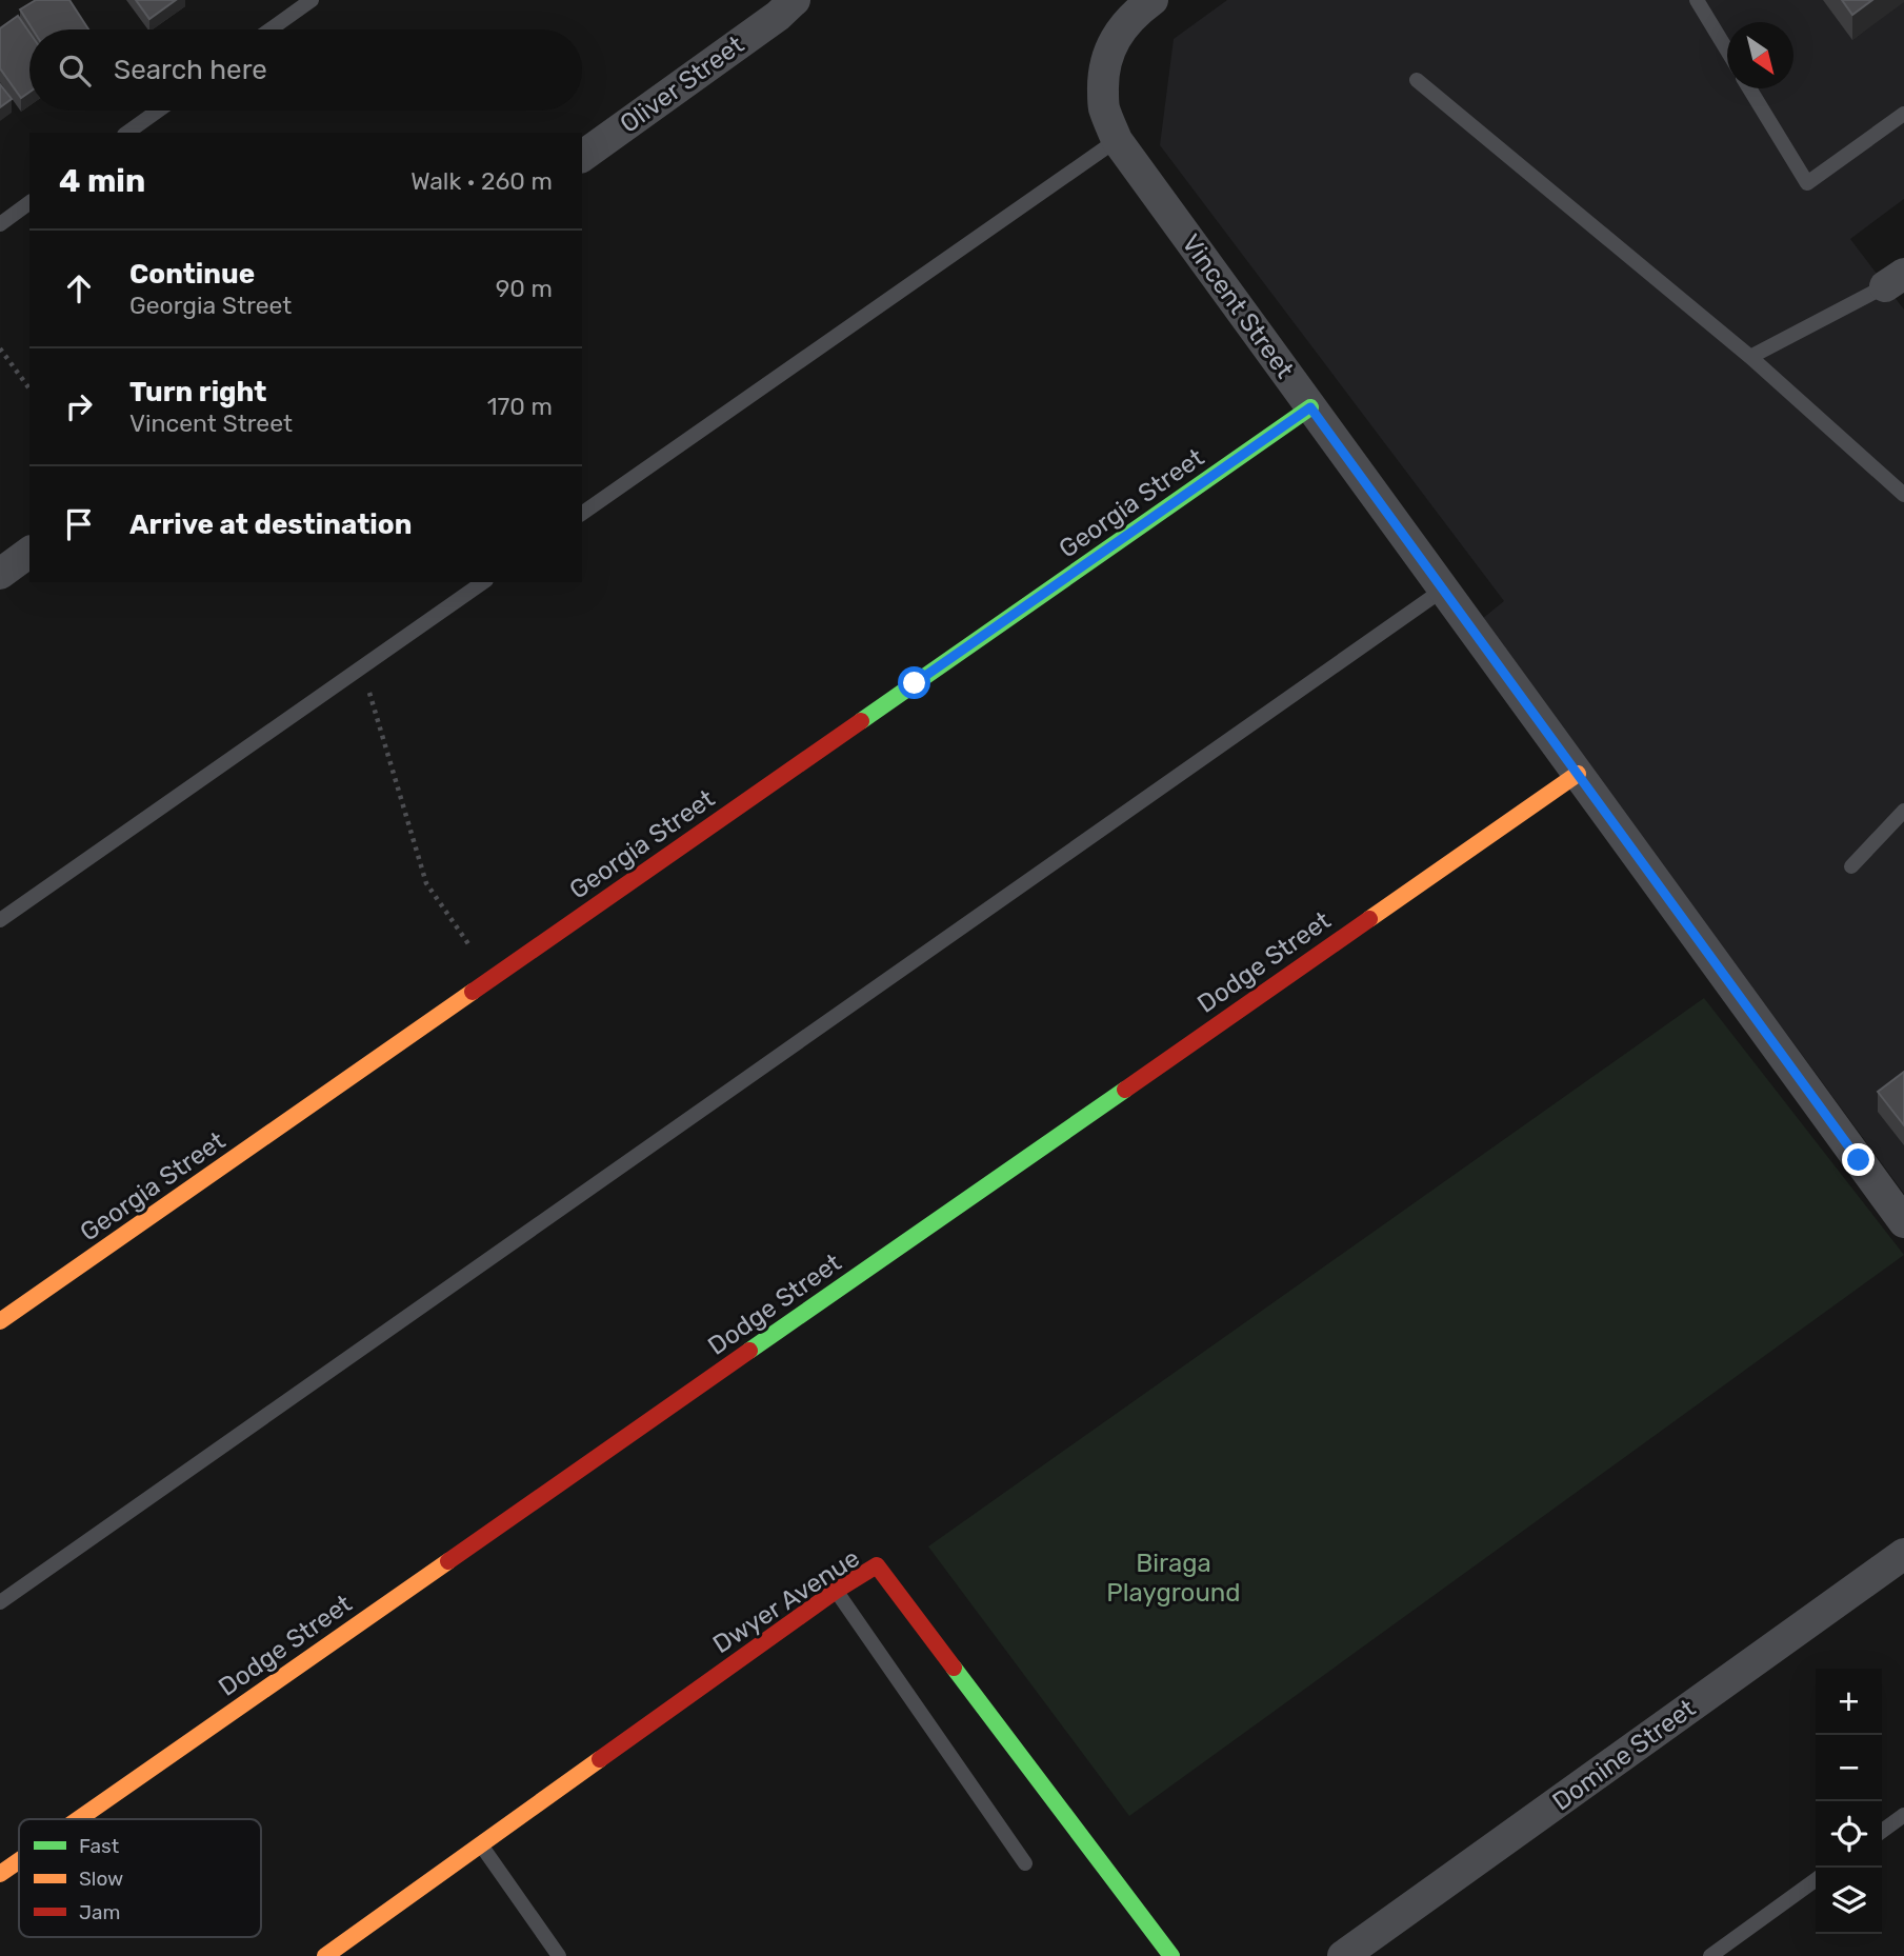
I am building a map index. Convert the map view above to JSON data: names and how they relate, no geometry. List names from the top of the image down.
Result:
{
  "streets": {
    "street": [
      "Oliver Street",
      "Vincent Street",
      "Georgia Street",
      "Dodge Street",
      "Dwyer Avenue",
      "Domine Street"
    ]
  },
  "crossings": [
    ["Vincent Street", "Georgia Street"],
    ["Vincent Street", "Dodge Street"]
  ],
  "parks": ["Biraga Playground"],
  "legend": ["Fast", "Slow", "Jam"],
  "north": "bottom right",
  "page": {
    "search": "Search here",
    "heading": ["4 min", "Walk · 260 m"],
    "list": [
      ["Continue", "Georgia Street", "90 m"],
      ["Turn right", "Vincent Street", "170 m"],
      "Arrive at destination"
    ],
    "map_buttons": ["+", "−"]
  }
}
